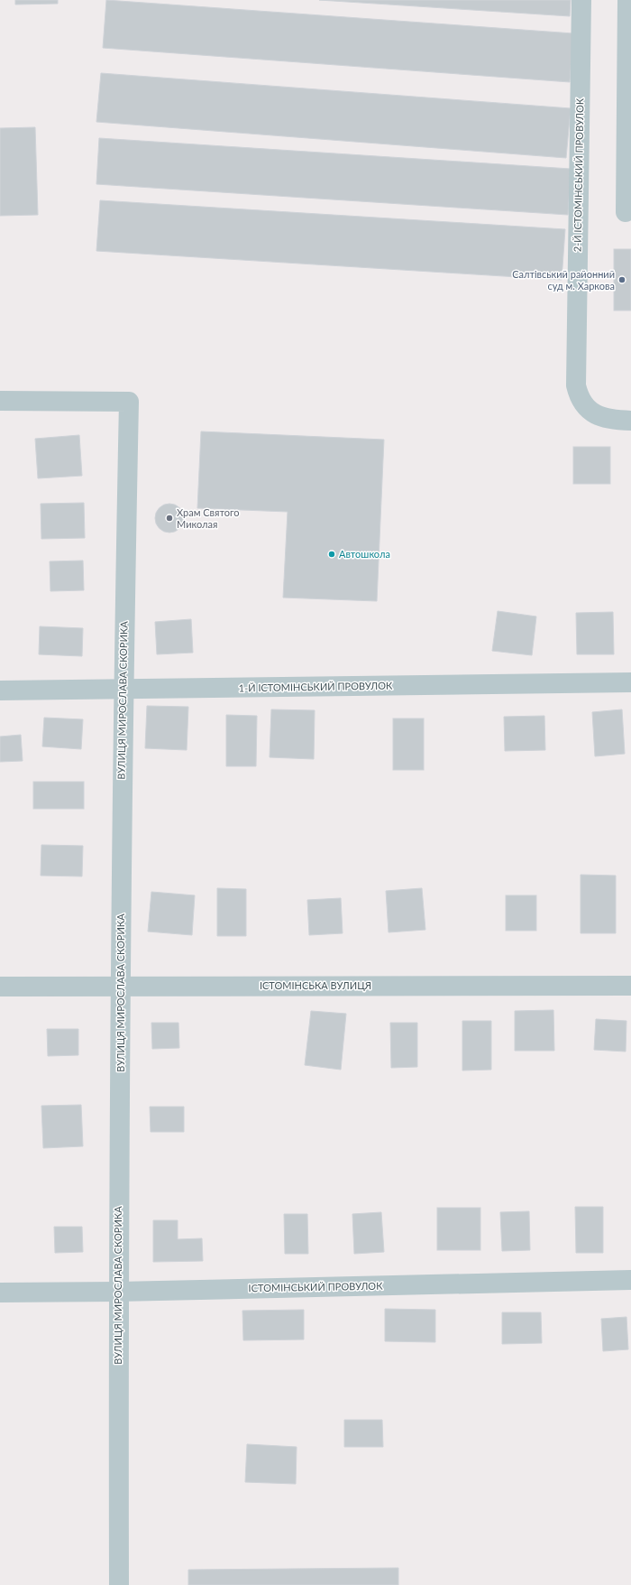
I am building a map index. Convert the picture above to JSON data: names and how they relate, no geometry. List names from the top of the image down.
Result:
{
  "streets": {
    "street": [
      "2-Й ІСТОМІНСЬКИЙ ПРОВУЛОК",
      "1-Й ІСТОМІНСЬКИЙ ПРОВУЛОК",
      "ВУЛИЦЯ МИРОСЛАВА СКОРИКА",
      "ІСТОМІНСЬКА ВУЛИЦЯ",
      "ІСТОМІНСЬКИЙ ПРОВУЛОК"
    ]
  },
  "crossings": [
    ["1-Й ІСТОМІНСЬКИЙ ПРОВУЛОК", "ВУЛИЦЯ МИРОСЛАВА СКОРИКА"],
    ["ВУЛИЦЯ МИРОСЛАВА СКОРИКА", "ІСТОМІНСЬКА ВУЛИЦЯ"],
    ["ВУЛИЦЯ МИРОСЛАВА СКОРИКА", "ІСТОМІНСЬКИЙ ПРОВУЛОК"]
  ],
  "places": ["Салтівський районний суд м. Харкова", "Храм Святого Миколая", "Автошкола"]
}
